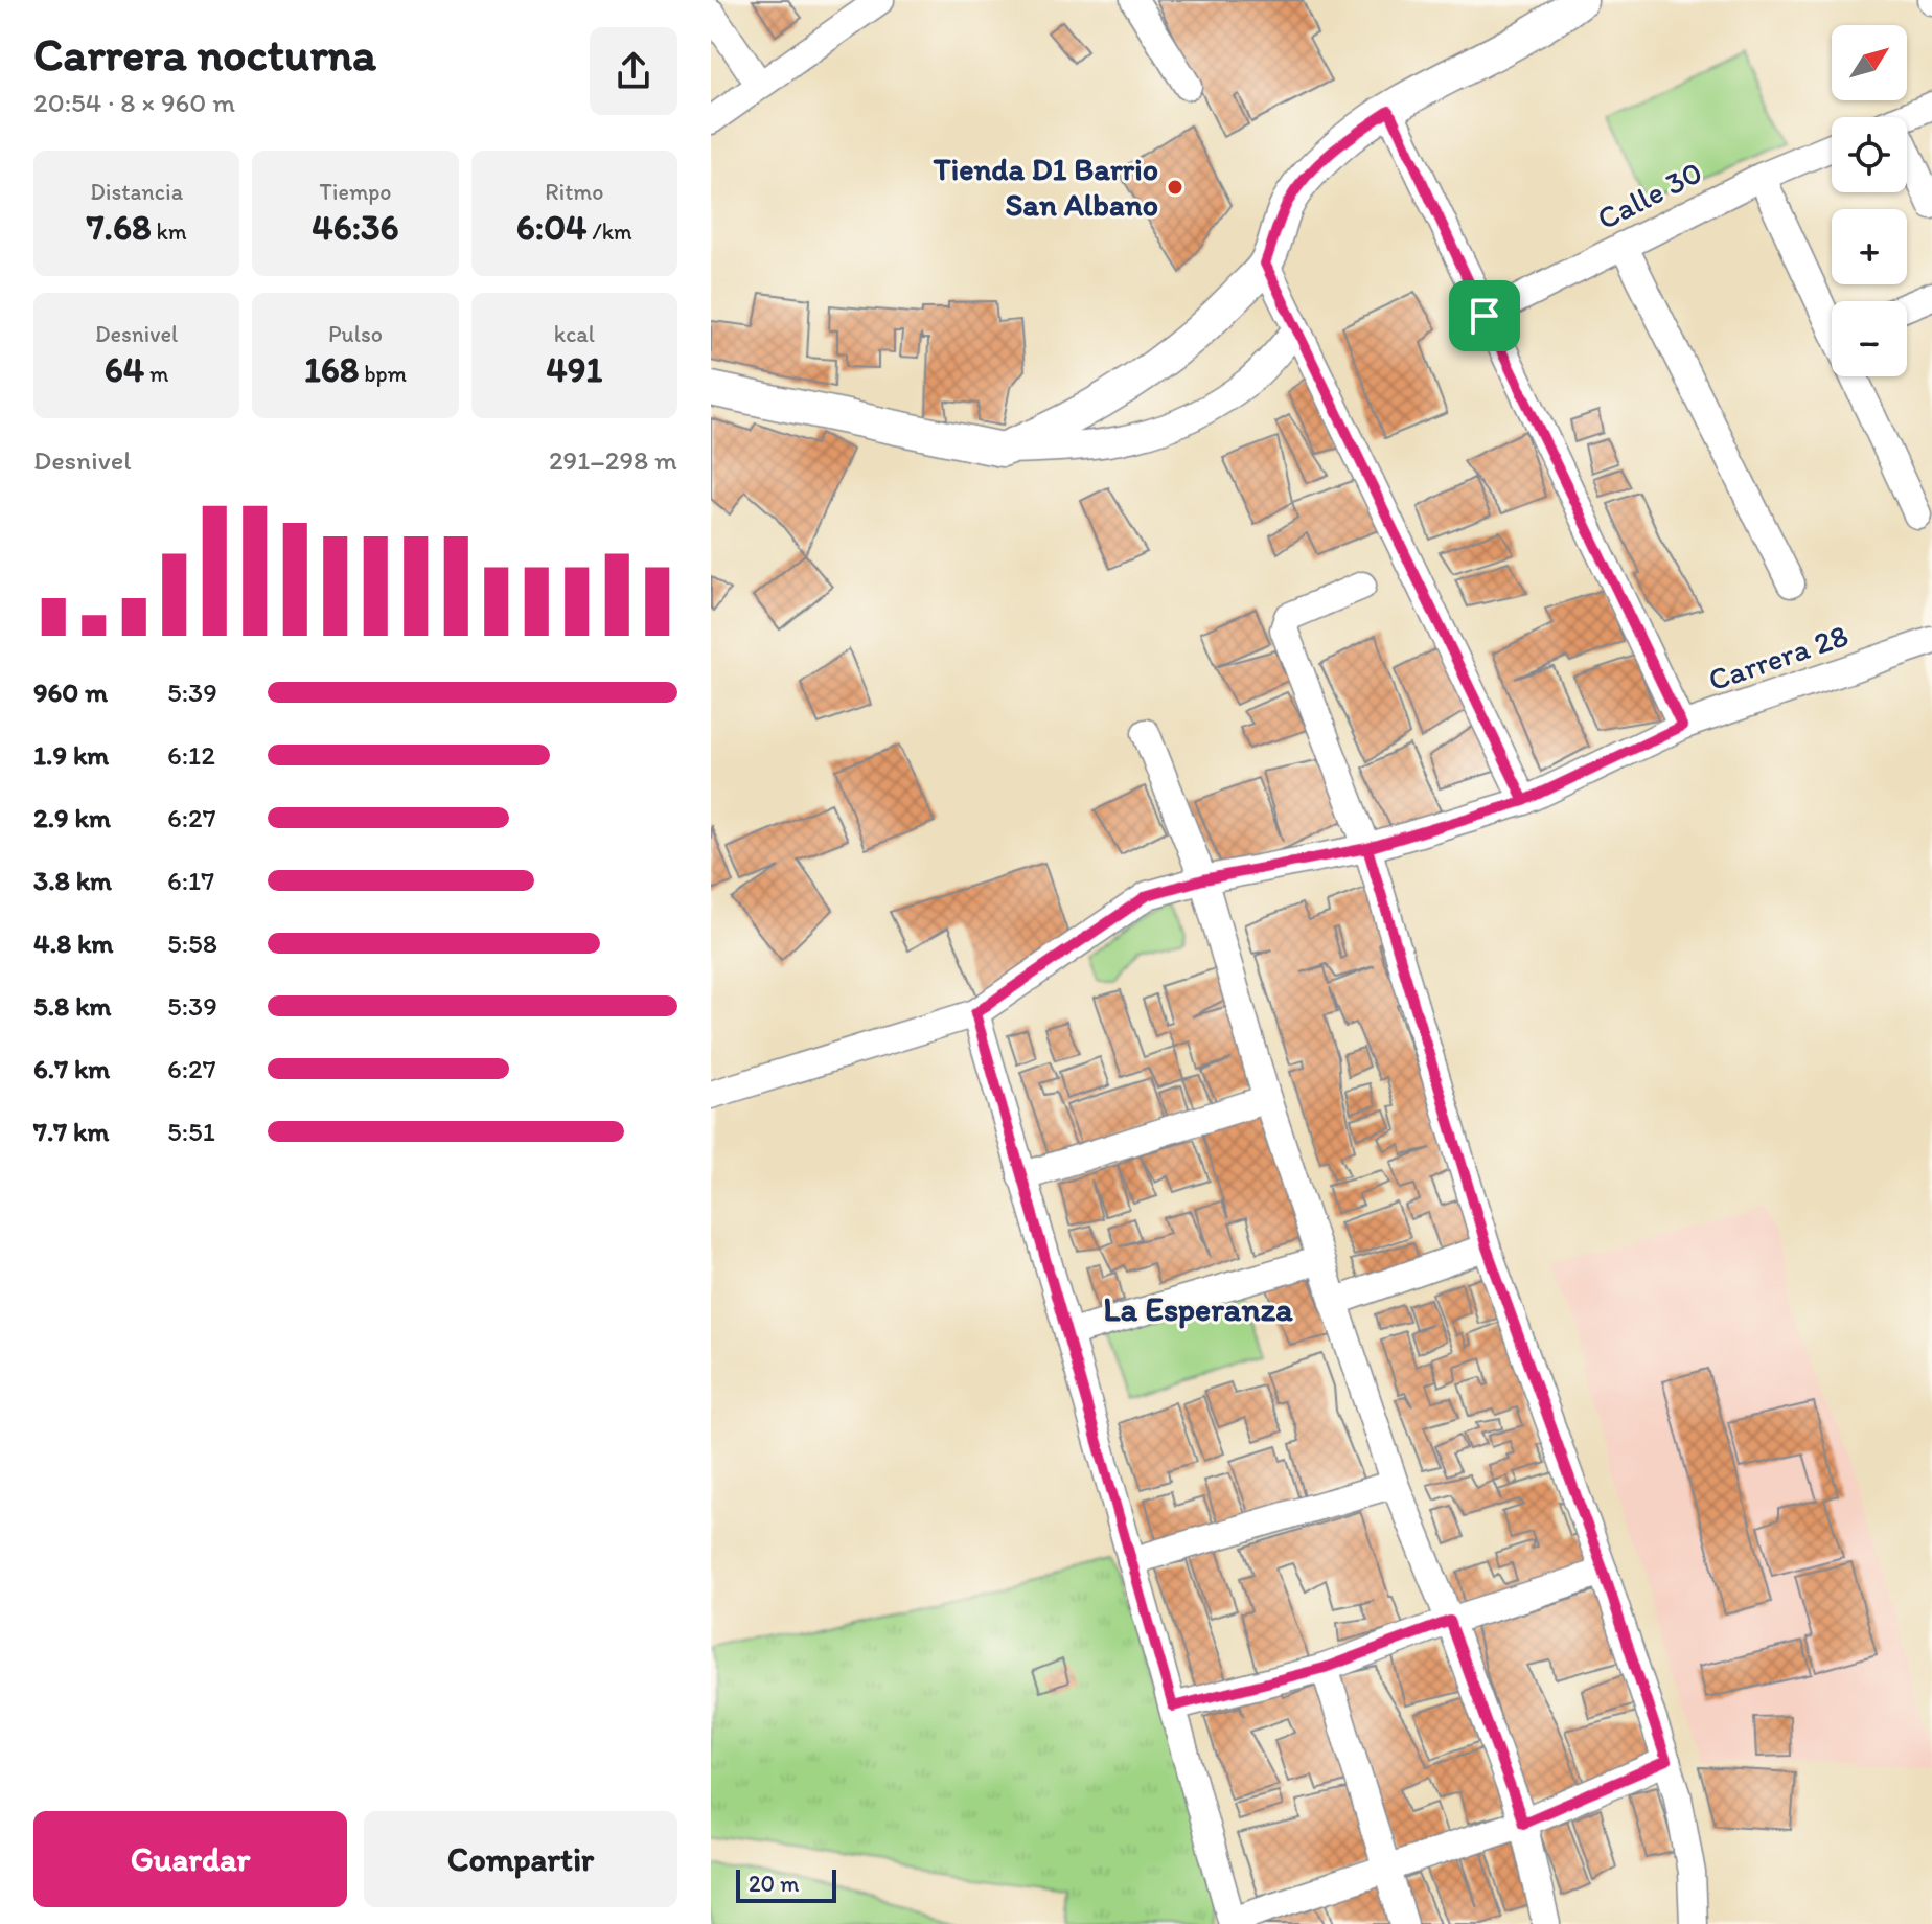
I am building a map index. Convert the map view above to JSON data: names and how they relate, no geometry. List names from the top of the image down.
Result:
{
  "streets": {
    "street": ["Calle 30", "Carrera 28"]
  },
  "districts": ["La Esperanza"],
  "places": ["Tienda D1 Barrio San Albano"],
  "scale_bar": "20 m",
  "north": "top right",
  "page": {
    "heading": ["Carrera nocturna", "20:54 · 8 × 960 m"],
    "map_buttons": ["+", "−"],
    "stats": [
      ["Distancia", "7.68 km"],
      ["Tiempo", "46:36"],
      ["Ritmo", "6:04 /km"],
      ["Desnivel", "64 m"],
      ["Pulso", "168 bpm"],
      ["kcal", "491"]
    ],
    "chart": ["Desnivel", "291–298 m"],
    "list": [
      {
        "name": "960 m",
        "note": "5:39"
      },
      {
        "name": "1.9 km",
        "note": "6:12"
      },
      {
        "name": "2.9 km",
        "note": "6:27"
      },
      {
        "name": "3.8 km",
        "note": "6:17"
      },
      {
        "name": "4.8 km",
        "note": "5:58"
      },
      {
        "name": "5.8 km",
        "note": "5:39"
      },
      {
        "name": "6.7 km",
        "note": "6:27"
      },
      {
        "name": "7.7 km",
        "note": "5:51"
      }
    ],
    "buttons": ["Guardar", "Compartir"],
    "scale": "20 m"
  }
}
